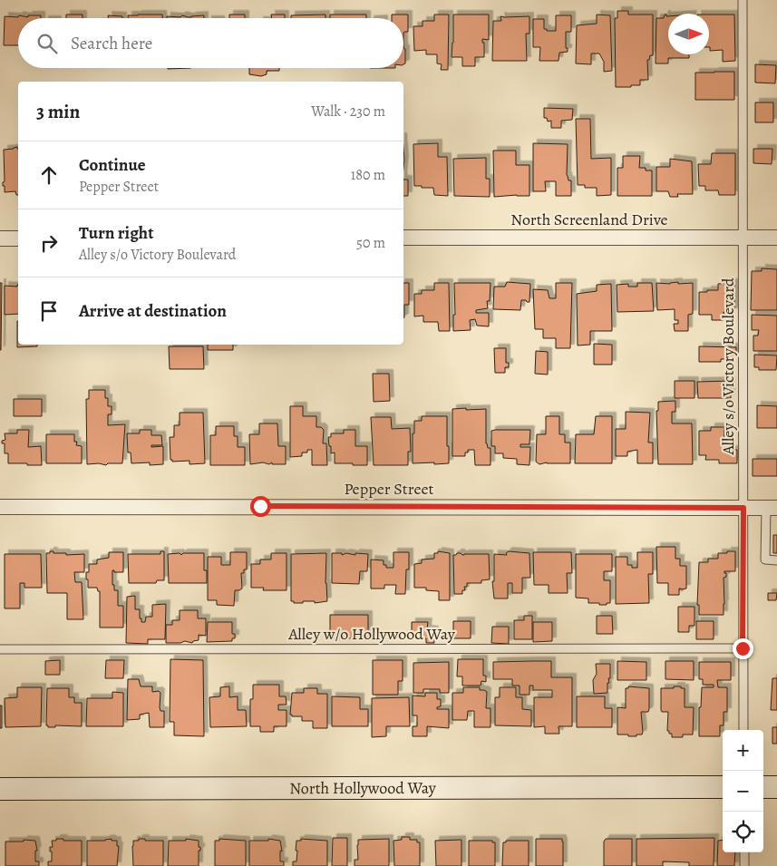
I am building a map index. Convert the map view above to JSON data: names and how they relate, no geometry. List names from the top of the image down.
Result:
{
  "streets": {
    "main road": ["North Hollywood Way"],
    "street": ["North Screenland Drive", "Pepper Street"],
    "lane": ["Alley s/o Victory Boulevard", "Alley w/o Hollywood Way"]
  },
  "crossings": [
    ["North Screenland Drive", "Alley s/o Victory Boulevard"],
    ["Alley s/o Victory Boulevard", "Pepper Street"],
    ["Alley s/o Victory Boulevard", "Alley w/o Hollywood Way"]
  ],
  "north": "right",
  "page": {
    "search": "Search here",
    "heading": ["3 min", "Walk · 230 m"],
    "list": [
      ["Continue", "Pepper Street", "180 m"],
      ["Turn right", "Alley s/o Victory Boulevard", "50 m"],
      "Arrive at destination"
    ],
    "map_buttons": ["+", "−"]
  }
}
